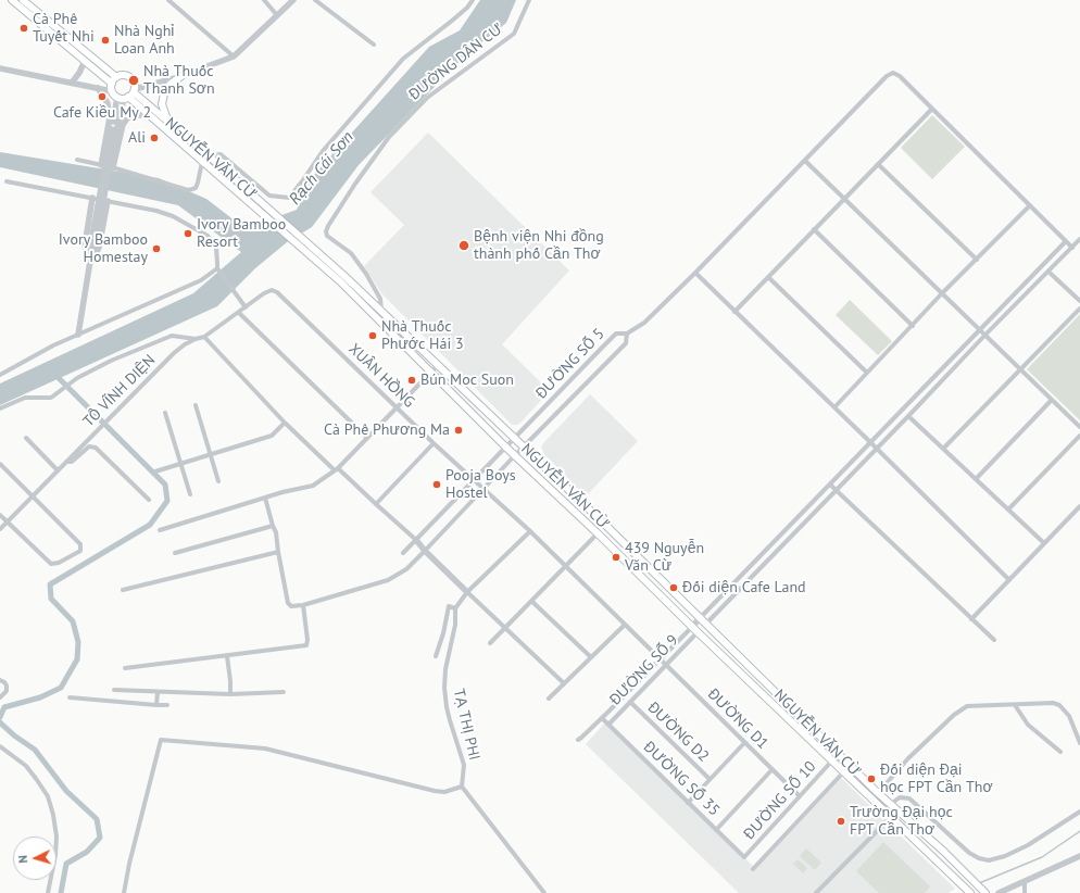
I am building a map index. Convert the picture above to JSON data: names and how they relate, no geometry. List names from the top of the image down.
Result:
{
  "streets": {
    "main road": ["NGUYỄN VĂN CỪ"],
    "street": [
      "ĐƯỜNG DÂN CƯ",
      "ĐƯỜNG SỐ 5",
      "XUÂN HỒNG",
      "TÔ VĨNH DIỆN",
      "ĐƯỜNG SỐ 9",
      "ĐƯỜNG D1",
      "TẠ THỊ PHI",
      "ĐƯỜNG D2",
      "ĐƯỜNG SỐ 35",
      "ĐƯỜNG SỐ 10"
    ]
  },
  "crossings": [
    ["ĐƯỜNG DÂN CƯ", "NGUYỄN VĂN CỪ"],
    ["NGUYỄN VĂN CỪ", "ĐƯỜNG SỐ 5"],
    ["NGUYỄN VĂN CỪ", "ĐƯỜNG SỐ 9"],
    ["NGUYỄN VĂN CỪ", "ĐƯỜNG SỐ 10"],
    ["ĐƯỜNG SỐ 5", "XUÂN HỒNG"],
    ["XUÂN HỒNG", "TÔ VĨNH DIỆN"],
    ["XUÂN HỒNG", "ĐƯỜNG D1"],
    ["ĐƯỜNG SỐ 9", "ĐƯỜNG D1"],
    ["ĐƯỜNG SỐ 9", "ĐƯỜNG D2"],
    ["ĐƯỜNG SỐ 9", "ĐƯỜNG SỐ 35"],
    ["ĐƯỜNG D1", "ĐƯỜNG SỐ 10"],
    ["ĐƯỜNG SỐ 35", "ĐƯỜNG SỐ 10"]
  ],
  "water": ["Rạch Cái Sơn"],
  "places": [
    "Cà Phê Tuyết Nhi",
    "Nhà Nghỉ Loan Anh",
    "Nhà Thuốc Thanh Sơn",
    "Cafe Kiều My 2",
    "Ali",
    "Ivory Bamboo Resort",
    "Bệnh viện Nhi đồng thành phố Cần Thơ",
    "Ivory Bamboo Homestay",
    "Nhà Thuốc Phước Hái 3",
    "Bún Moc Suon",
    "Cà Phê Phương Ma",
    "Pooja Boys Hostel",
    "439 Nguyễn Văn Cừ",
    "Đối diện Cafe Land",
    "Đối diện Đại học FPT Cần Thơ",
    "Trường Đại học FPT Cần Thơ"
  ],
  "north": "left"
}
